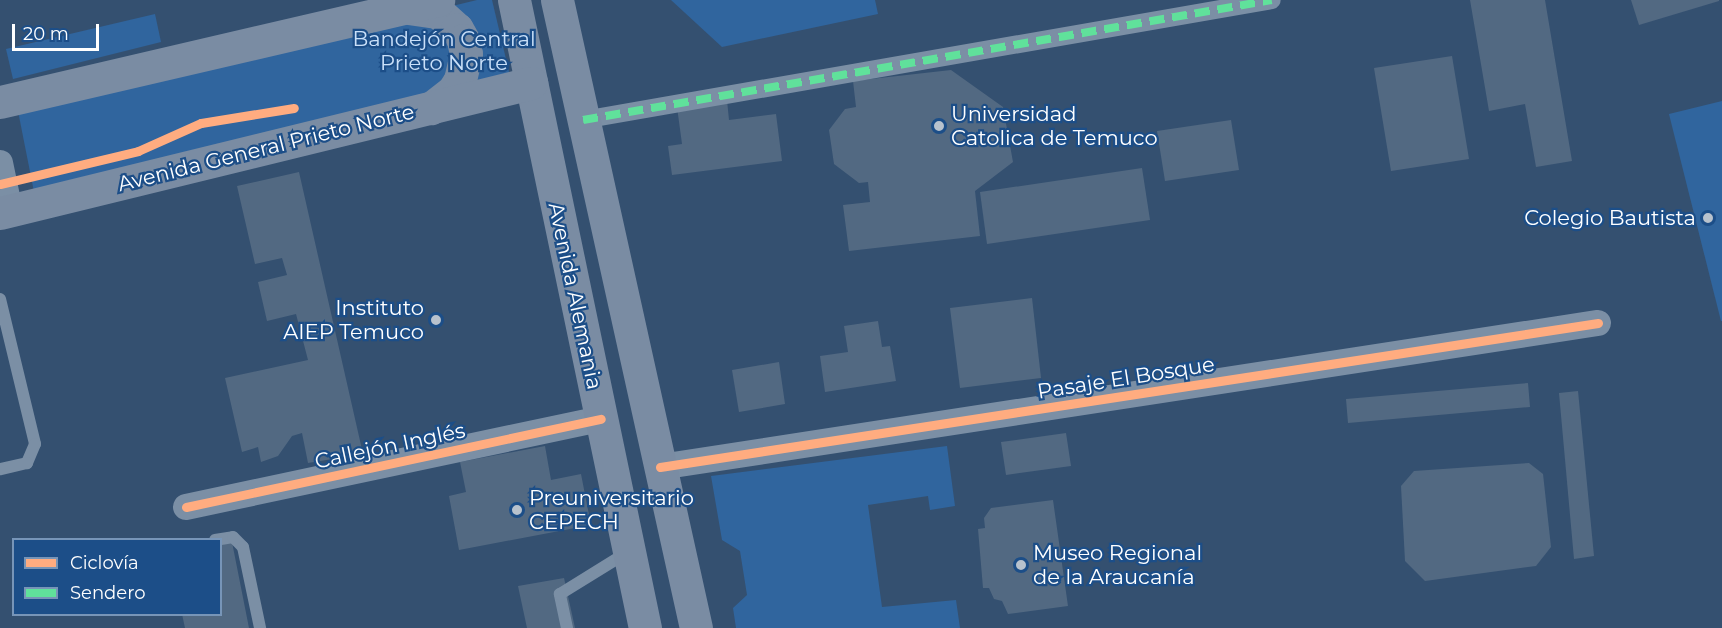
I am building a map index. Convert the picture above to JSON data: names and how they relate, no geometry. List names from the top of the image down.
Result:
{
  "streets": {
    "main road": ["Avenida General Prieto Norte", "Avenida Alemania"],
    "street": ["Pasaje El Bosque", "Callejón Inglés"]
  },
  "crossings": [
    ["Avenida General Prieto Norte", "Avenida Alemania"],
    ["Avenida Alemania", "Callejón Inglés"]
  ],
  "parks": ["Bandejón Central Prieto Norte"],
  "places": [
    "Universidad Catolica de Temuco",
    "Colegio Bautista",
    "Instituto AIEP Temuco",
    "Preuniversitario CEPECH",
    "Museo Regional de la Araucanía"
  ],
  "legend": ["Ciclovía", "Sendero"],
  "scale_bar": "20 m"
}
